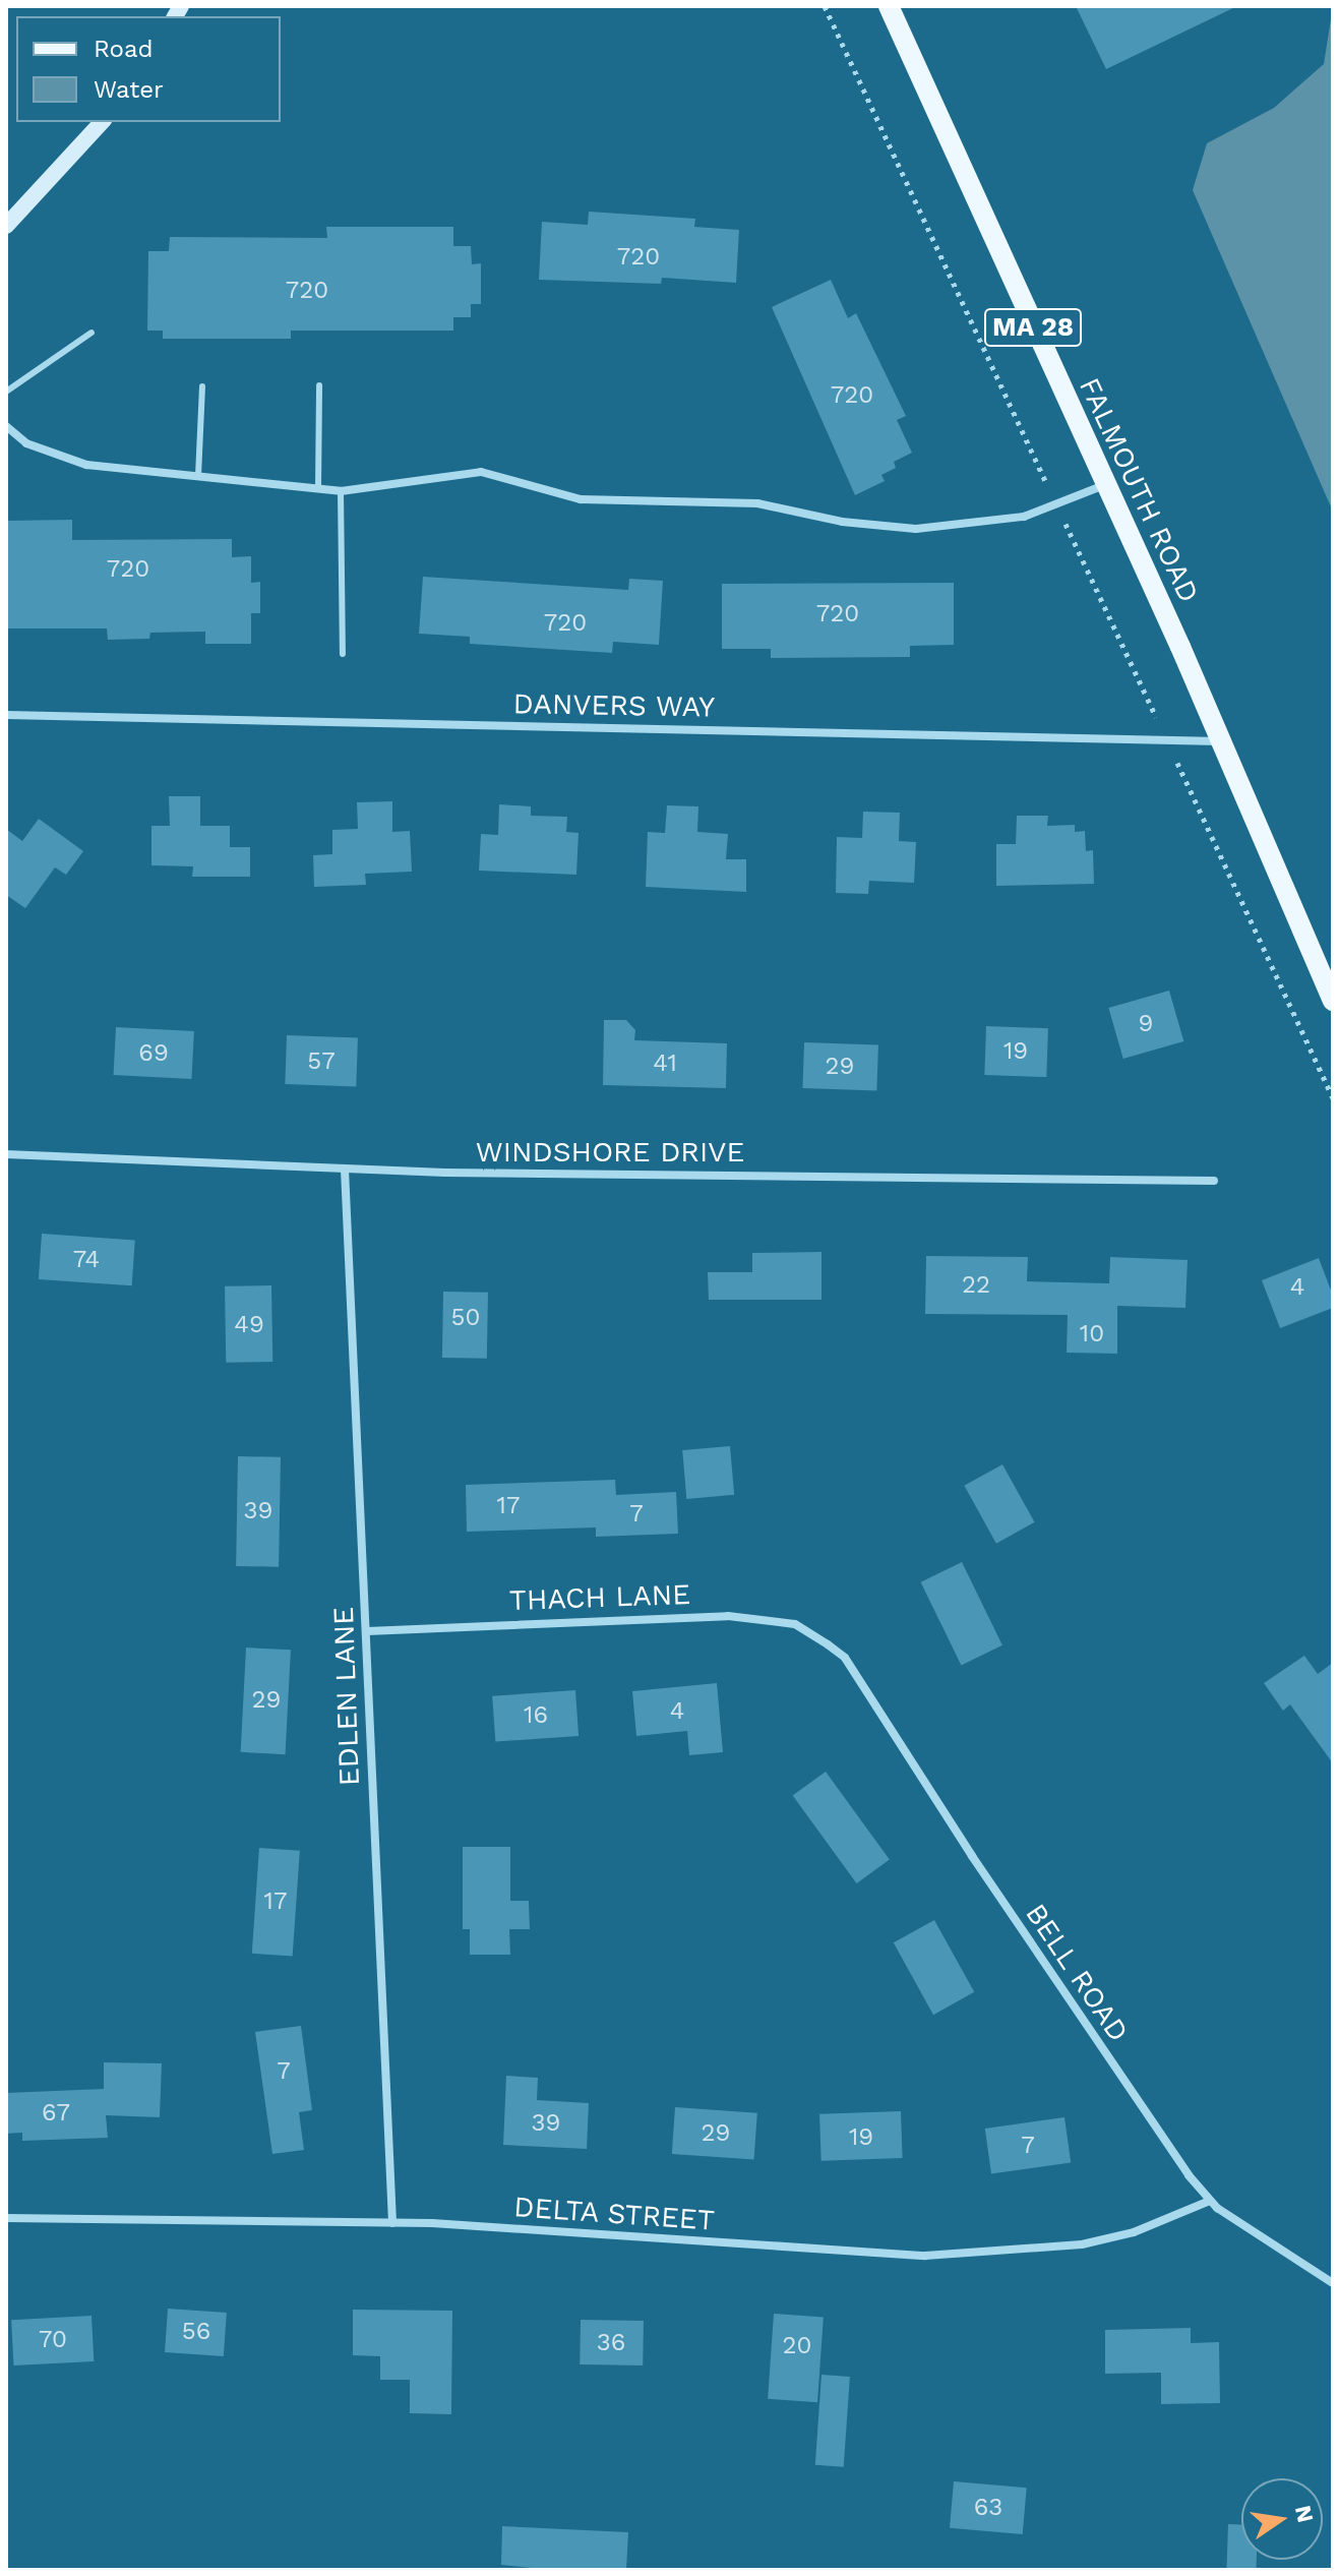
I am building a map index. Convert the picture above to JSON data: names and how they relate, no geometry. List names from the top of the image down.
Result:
{
  "streets": {
    "main road": ["MA 28", "FALMOUTH ROAD"],
    "street": [
      "DANVERS WAY",
      "WINDSHORE DRIVE",
      "THACH LANE",
      "EDLEN LANE",
      "BELL ROAD",
      "DELTA STREET"
    ]
  },
  "crossings": [
    ["FALMOUTH ROAD", "DANVERS WAY"],
    ["WINDSHORE DRIVE", "EDLEN LANE"],
    ["THACH LANE", "EDLEN LANE"],
    ["THACH LANE", "BELL ROAD"],
    ["EDLEN LANE", "DELTA STREET"],
    ["BELL ROAD", "DELTA STREET"]
  ],
  "house_numbers": [
    "720",
    "720",
    "720",
    "720",
    "720",
    "720",
    "9",
    "19",
    "69",
    "57",
    "41",
    "29",
    "74",
    "22",
    "4",
    "50",
    "49",
    "10",
    "17",
    "39",
    "7",
    "29",
    "4",
    "16",
    "17",
    "7",
    "67",
    "39",
    "29",
    "19",
    "7",
    "56",
    "70",
    "36",
    "20",
    "63"
  ],
  "legend": ["Road", "Water"],
  "north": "right"
}
